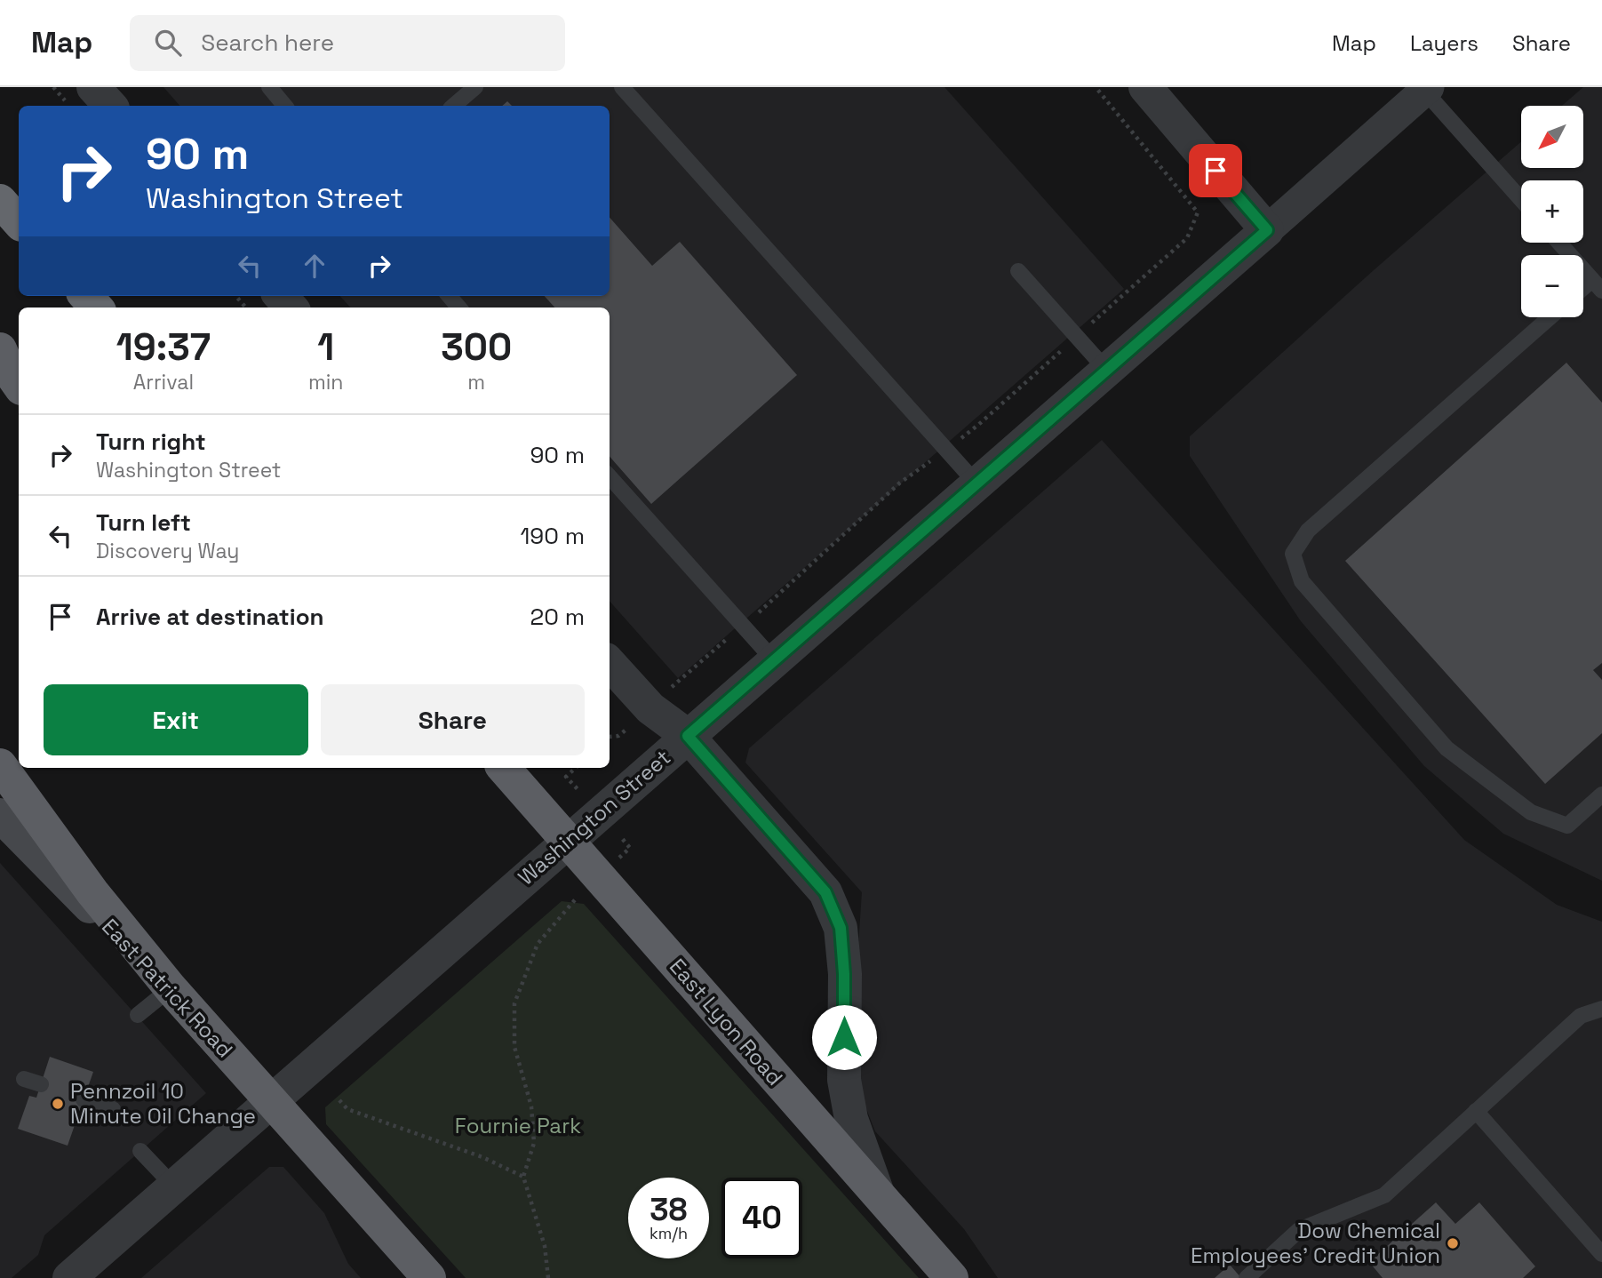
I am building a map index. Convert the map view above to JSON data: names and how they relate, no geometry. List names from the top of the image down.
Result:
{
  "streets": {
    "highway": ["East Patrick Road", "East Lyon Road"],
    "street": ["Washington Street"]
  },
  "crossings": [
    ["Washington Street", "East Patrick Road"],
    ["Washington Street", "East Lyon Road"]
  ],
  "parks": ["Fournie Park"],
  "places": ["Pennzoil 10 Minute Oil Change", "Dow Chemical Employees’ Credit Union"],
  "north": "bottom left",
  "page": {
    "header": "Map",
    "search": "Search here",
    "nav": ["Map", "Layers", "Share"],
    "map_buttons": ["+", "−"],
    "turn": ["90 m", "Washington Street"],
    "eta": [
      "19:37",
      "Arrival",
      "1",
      "min",
      "300",
      "m"
    ],
    "list": [
      {
        "name": "Turn right",
        "note": "Washington Street",
        "value": "90 m"
      },
      {
        "name": "Turn left",
        "note": "Discovery Way",
        "value": "190 m"
      },
      {
        "name": "Arrive at destination",
        "value": "20 m"
      }
    ],
    "buttons": ["Exit", "Share"],
    "speed": "38 km/h",
    "limit": "40"
  }
}
